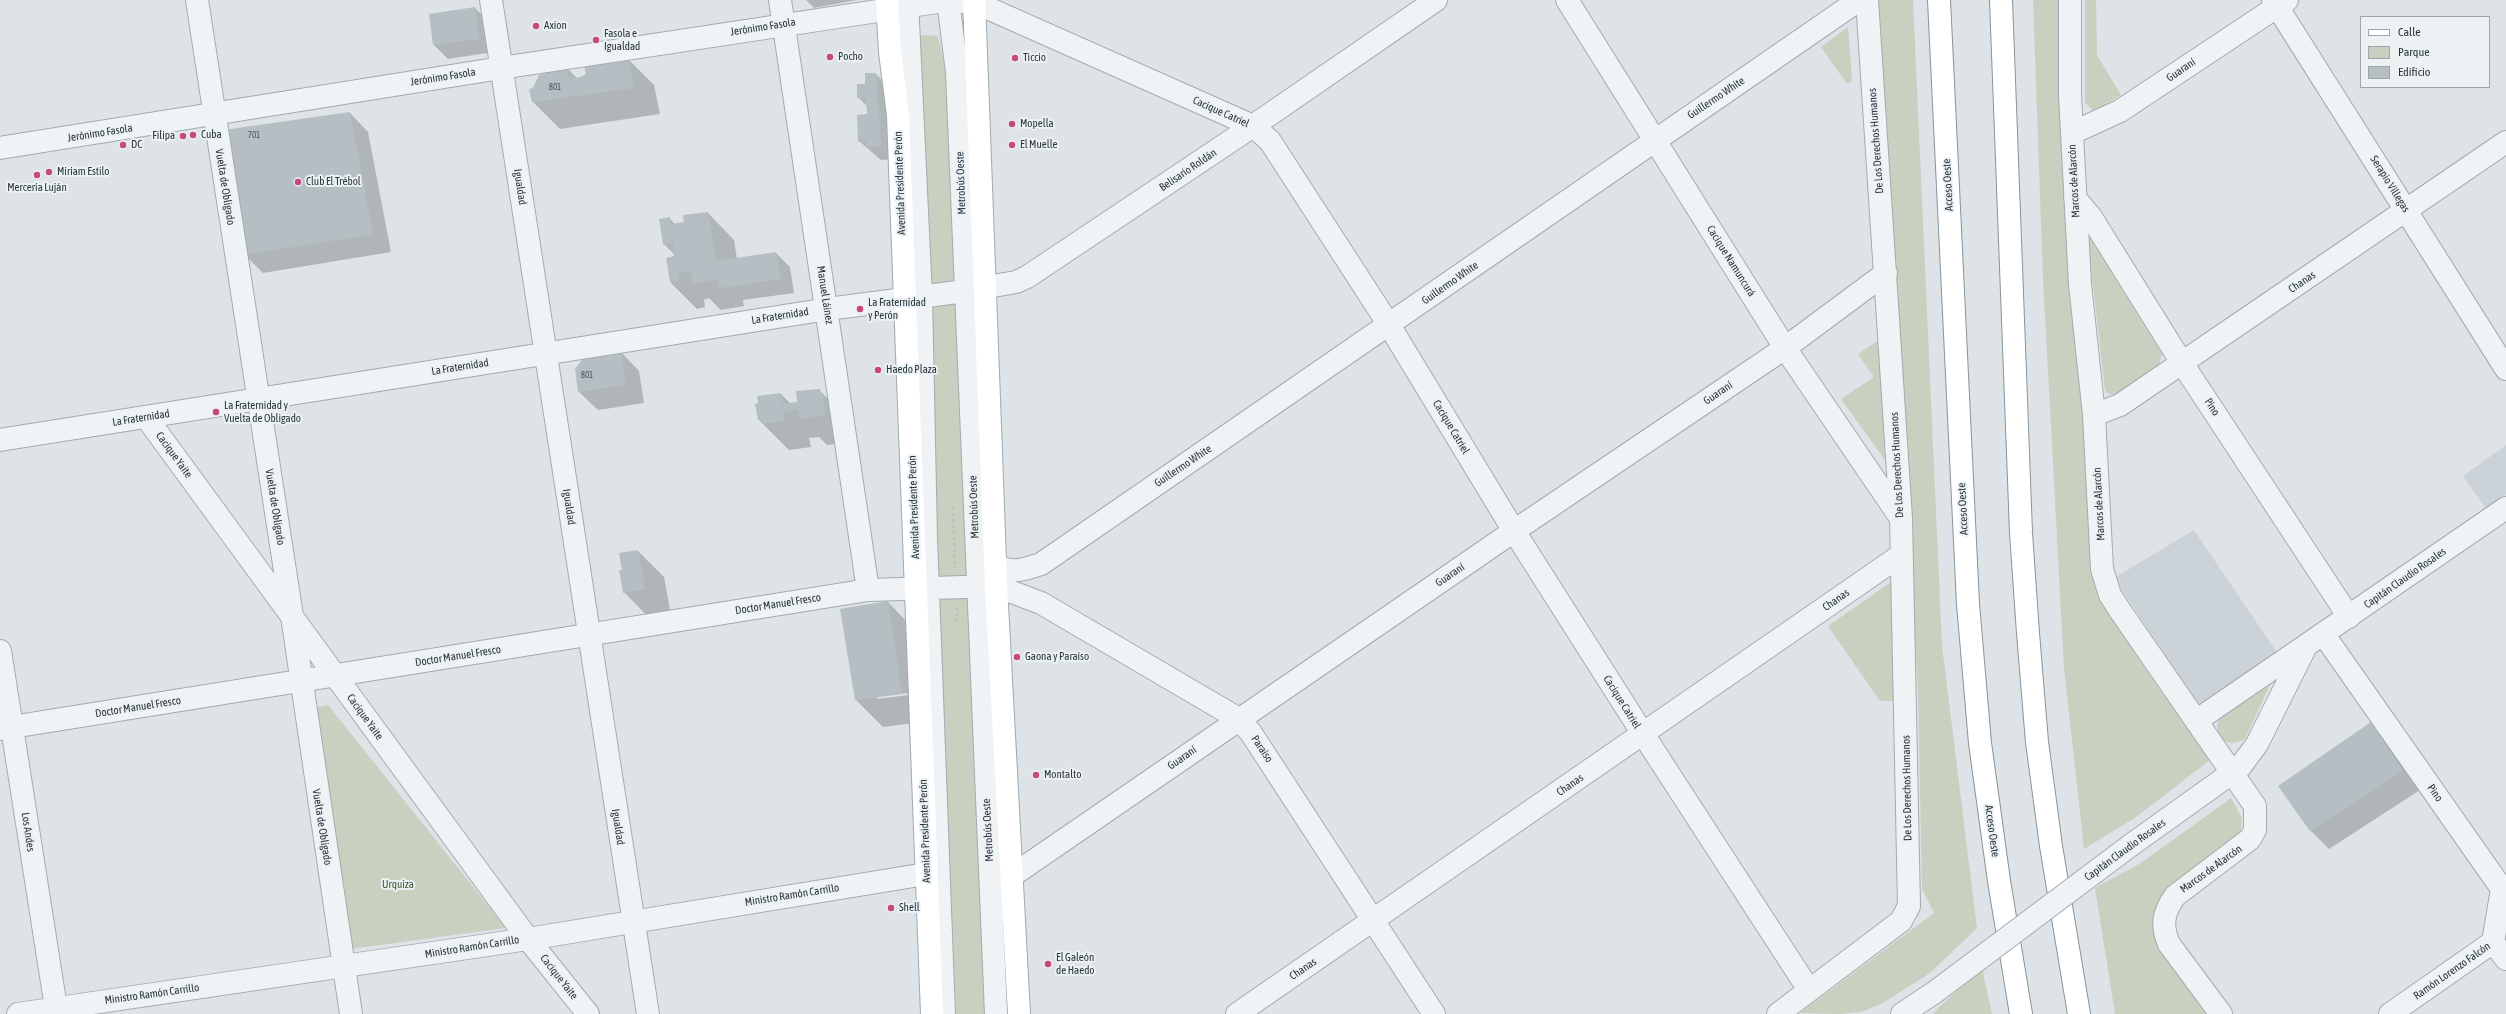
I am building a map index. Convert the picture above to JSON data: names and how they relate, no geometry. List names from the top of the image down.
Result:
{
  "streets": {
    "main road": ["Avenida Presidente Perón", "Acceso Oeste"],
    "street": [
      "Jerónimo Fasola",
      "Guaraní",
      "Guillermo White",
      "Cacique Catriel",
      "De Los Derechos Humanos",
      "Belisario Roldán",
      "Marcos de Alarcón",
      "Metrobús Oeste",
      "Serapio Villegas",
      "Vuelta de Obligado",
      "Igualdad",
      "Cacique Namuncurá",
      "Chanas",
      "Manuel Láinez",
      "La Fraternidad",
      "Pino",
      "Cacique Yaite",
      "Capitán Claudio Rosales",
      "Doctor Manuel Fresco",
      "Paraíso",
      "Los Andes",
      "Ministro Ramón Carrillo",
      "Ramón Lorenzo Falcón"
    ]
  },
  "crossings": [
    ["Jerónimo Fasola", "Cacique Catriel"],
    ["Jerónimo Fasola", "Avenida Presidente Perón"],
    ["Jerónimo Fasola", "Metrobús Oeste"],
    ["Jerónimo Fasola", "Vuelta de Obligado"],
    ["Jerónimo Fasola", "Igualdad"],
    ["Jerónimo Fasola", "Manuel Láinez"],
    ["Guaraní", "Cacique Catriel"],
    ["Guaraní", "De Los Derechos Humanos"],
    ["Guaraní", "Marcos de Alarcón"],
    ["Guaraní", "Serapio Villegas"],
    ["Guaraní", "Cacique Namuncurá"],
    ["Guaraní", "Paraíso"],
    ["Guillermo White", "Cacique Catriel"],
    ["Guillermo White", "Cacique Namuncurá"],
    ["Cacique Catriel", "De Los Derechos Humanos"],
    ["Cacique Catriel", "Belisario Roldán"],
    ["Cacique Catriel", "Chanas"],
    ["De Los Derechos Humanos", "Cacique Namuncurá"],
    ["De Los Derechos Humanos", "Chanas"],
    ["Belisario Roldán", "Avenida Presidente Perón"],
    ["Belisario Roldán", "Metrobús Oeste"],
    ["Belisario Roldán", "La Fraternidad"],
    ["Marcos de Alarcón", "Chanas"],
    ["Marcos de Alarcón", "Pino"],
    ["Marcos de Alarcón", "Capitán Claudio Rosales"],
    ["Avenida Presidente Perón", "La Fraternidad"],
    ["Avenida Presidente Perón", "Doctor Manuel Fresco"],
    ["Avenida Presidente Perón", "Ministro Ramón Carrillo"],
    ["Metrobús Oeste", "Doctor Manuel Fresco"],
    ["Metrobús Oeste", "Paraíso"],
    ["Serapio Villegas", "Chanas"],
    ["Vuelta de Obligado", "La Fraternidad"],
    ["Vuelta de Obligado", "Cacique Yaite"],
    ["Vuelta de Obligado", "Doctor Manuel Fresco"],
    ["Vuelta de Obligado", "Ministro Ramón Carrillo"],
    ["Igualdad", "La Fraternidad"],
    ["Igualdad", "Doctor Manuel Fresco"],
    ["Igualdad", "Ministro Ramón Carrillo"],
    ["Chanas", "Pino"],
    ["Chanas", "Paraíso"],
    ["Manuel Láinez", "La Fraternidad"],
    ["Manuel Láinez", "Doctor Manuel Fresco"],
    ["La Fraternidad", "Cacique Yaite"],
    ["Pino", "Capitán Claudio Rosales"],
    ["Pino", "Ramón Lorenzo Falcón"],
    ["Cacique Yaite", "Doctor Manuel Fresco"],
    ["Cacique Yaite", "Ministro Ramón Carrillo"],
    ["Doctor Manuel Fresco", "Paraíso"],
    ["Doctor Manuel Fresco", "Los Andes"],
    ["Los Andes", "Ministro Ramón Carrillo"]
  ],
  "parks": ["Urquiza"],
  "places": [
    "Axion",
    "Fasola e Igualdad",
    "Pocho",
    "Ticcio",
    "Mopella",
    "Cuba",
    "Filipa",
    "DC",
    "El Muelle",
    "Miriam Estilo",
    "Mercería Luján",
    "Club El Trébol",
    "La Fraternidad y Perón",
    "Haedo Plaza",
    "La Fraternidad y Vuelta de Obligado",
    "Gaona y Paraíso",
    "Montalto",
    "Shell",
    "El Galeón de Haedo"
  ],
  "house_numbers": ["801", "701", "801"],
  "legend": ["Calle", "Parque", "Edificio"]
}
